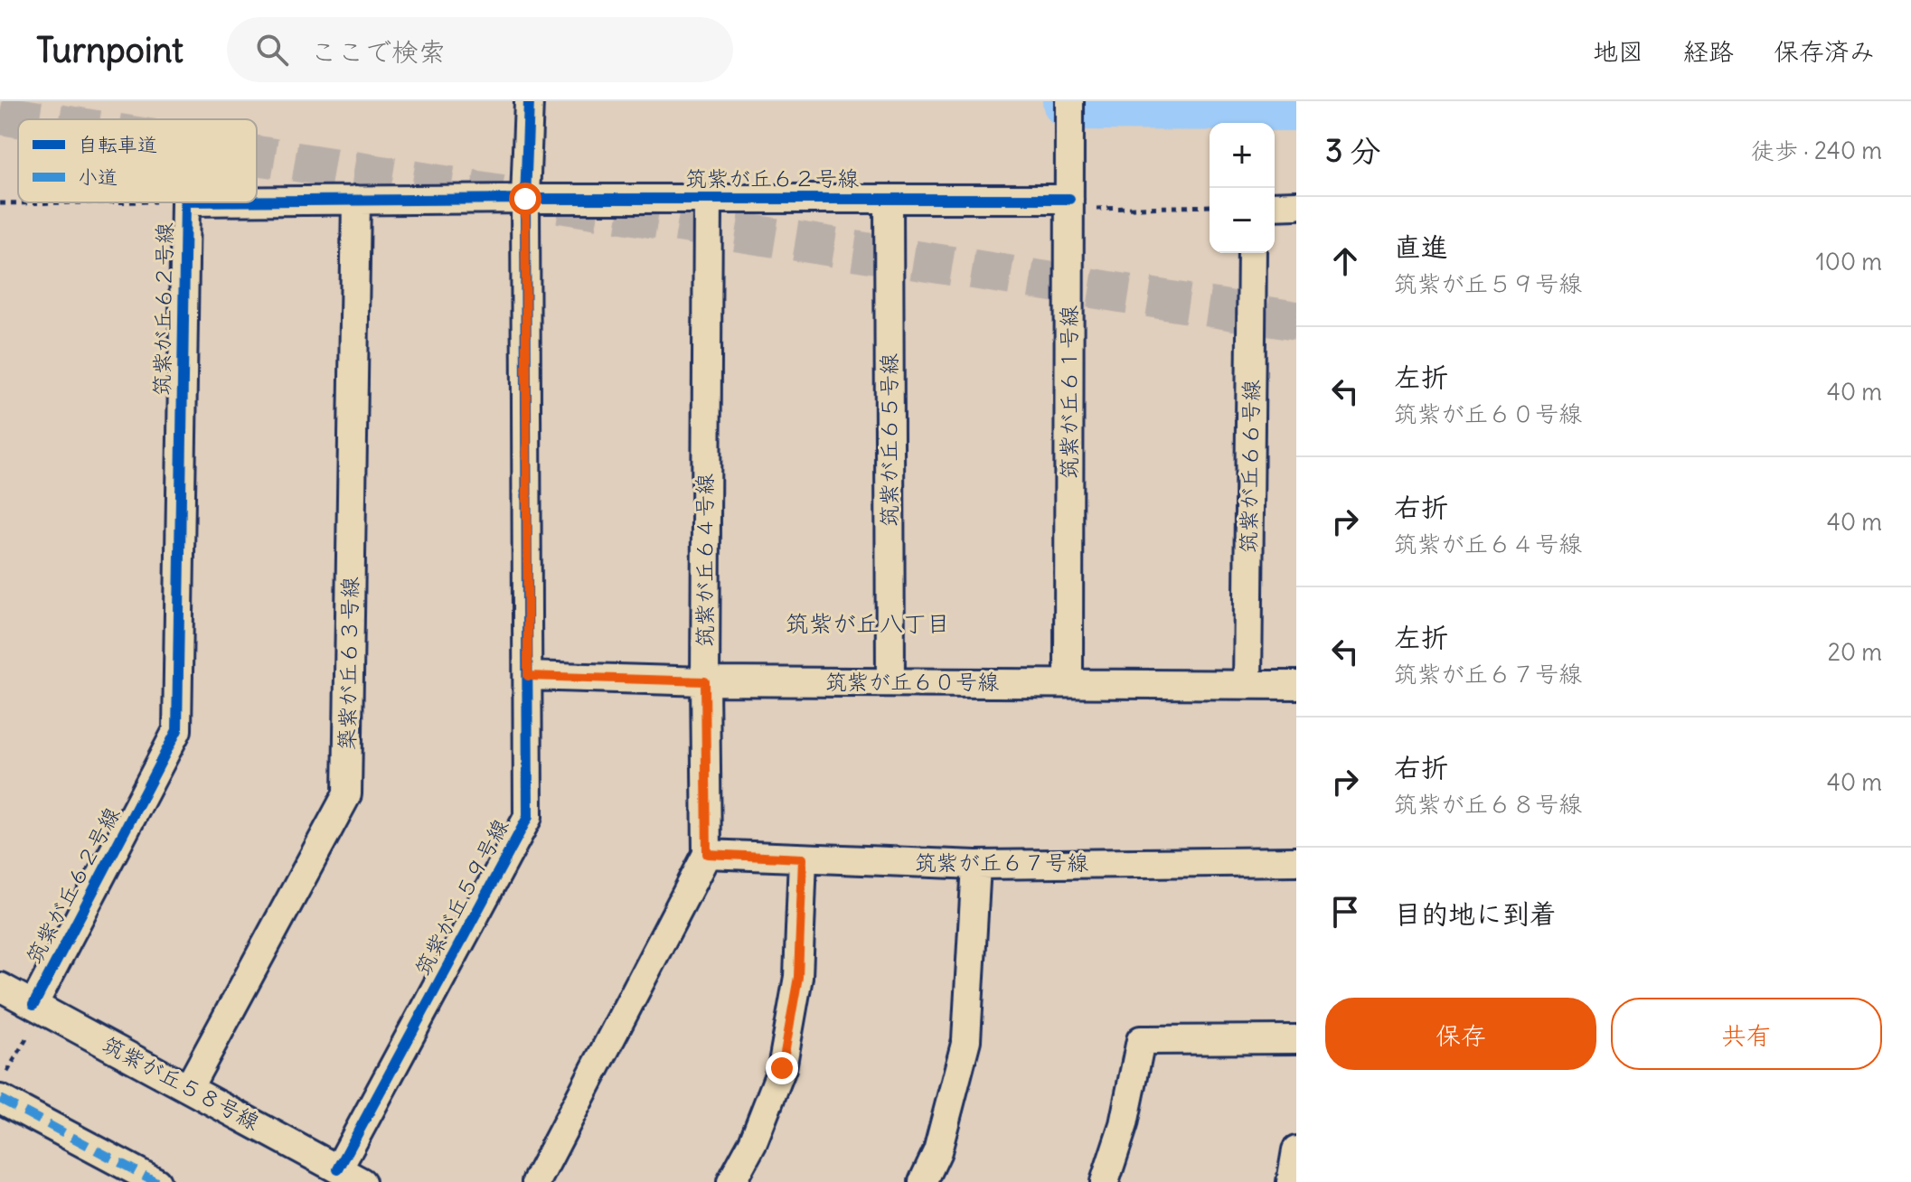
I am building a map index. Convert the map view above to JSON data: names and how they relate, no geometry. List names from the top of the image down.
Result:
{
  "streets": {
    "street": [
      "筑紫が丘６２号線",
      "筑紫が丘６１号線",
      "筑紫が丘６５号線",
      "筑紫が丘６６号線",
      "筑紫が丘６４号線",
      "築紫が丘６３号線",
      "筑紫が丘６０号線",
      "筑紫が丘６７号線",
      "筑紫が丘５９号線",
      "筑紫が丘５８号線"
    ]
  },
  "crossings": [
    ["筑紫が丘６２号線", "筑紫が丘６１号線"],
    ["筑紫が丘６２号線", "筑紫が丘６５号線"],
    ["筑紫が丘６２号線", "筑紫が丘６４号線"],
    ["筑紫が丘６２号線", "築紫が丘６３号線"],
    ["筑紫が丘６２号線", "筑紫が丘５９号線"],
    ["筑紫が丘６２号線", "筑紫が丘５８号線"],
    ["筑紫が丘６１号線", "筑紫が丘６０号線"],
    ["筑紫が丘６５号線", "筑紫が丘６０号線"],
    ["筑紫が丘６６号線", "筑紫が丘６０号線"],
    ["筑紫が丘６４号線", "筑紫が丘６０号線"],
    ["筑紫が丘６４号線", "筑紫が丘６７号線"],
    ["築紫が丘６３号線", "筑紫が丘５８号線"],
    ["筑紫が丘６０号線", "筑紫が丘５９号線"],
    ["筑紫が丘５９号線", "筑紫が丘５８号線"]
  ],
  "districts": ["筑紫が丘八丁目"],
  "legend": ["自転車道", "小道"],
  "page": {
    "header": "Turnpoint",
    "search": "ここで検索",
    "nav": ["地図", "経路", "保存済み"],
    "heading": ["3 分", "徒歩 · 240 m"],
    "map_buttons": ["+", "−"],
    "list": [
      ["直進", "筑紫が丘５９号線", "100 m"],
      ["左折", "筑紫が丘６０号線", "40 m"],
      ["右折", "筑紫が丘６４号線", "40 m"],
      ["左折", "筑紫が丘６７号線", "20 m"],
      ["右折", "筑紫が丘６８号線", "40 m"],
      "目的地に到着"
    ],
    "buttons": ["保存", "共有"]
  }
}
